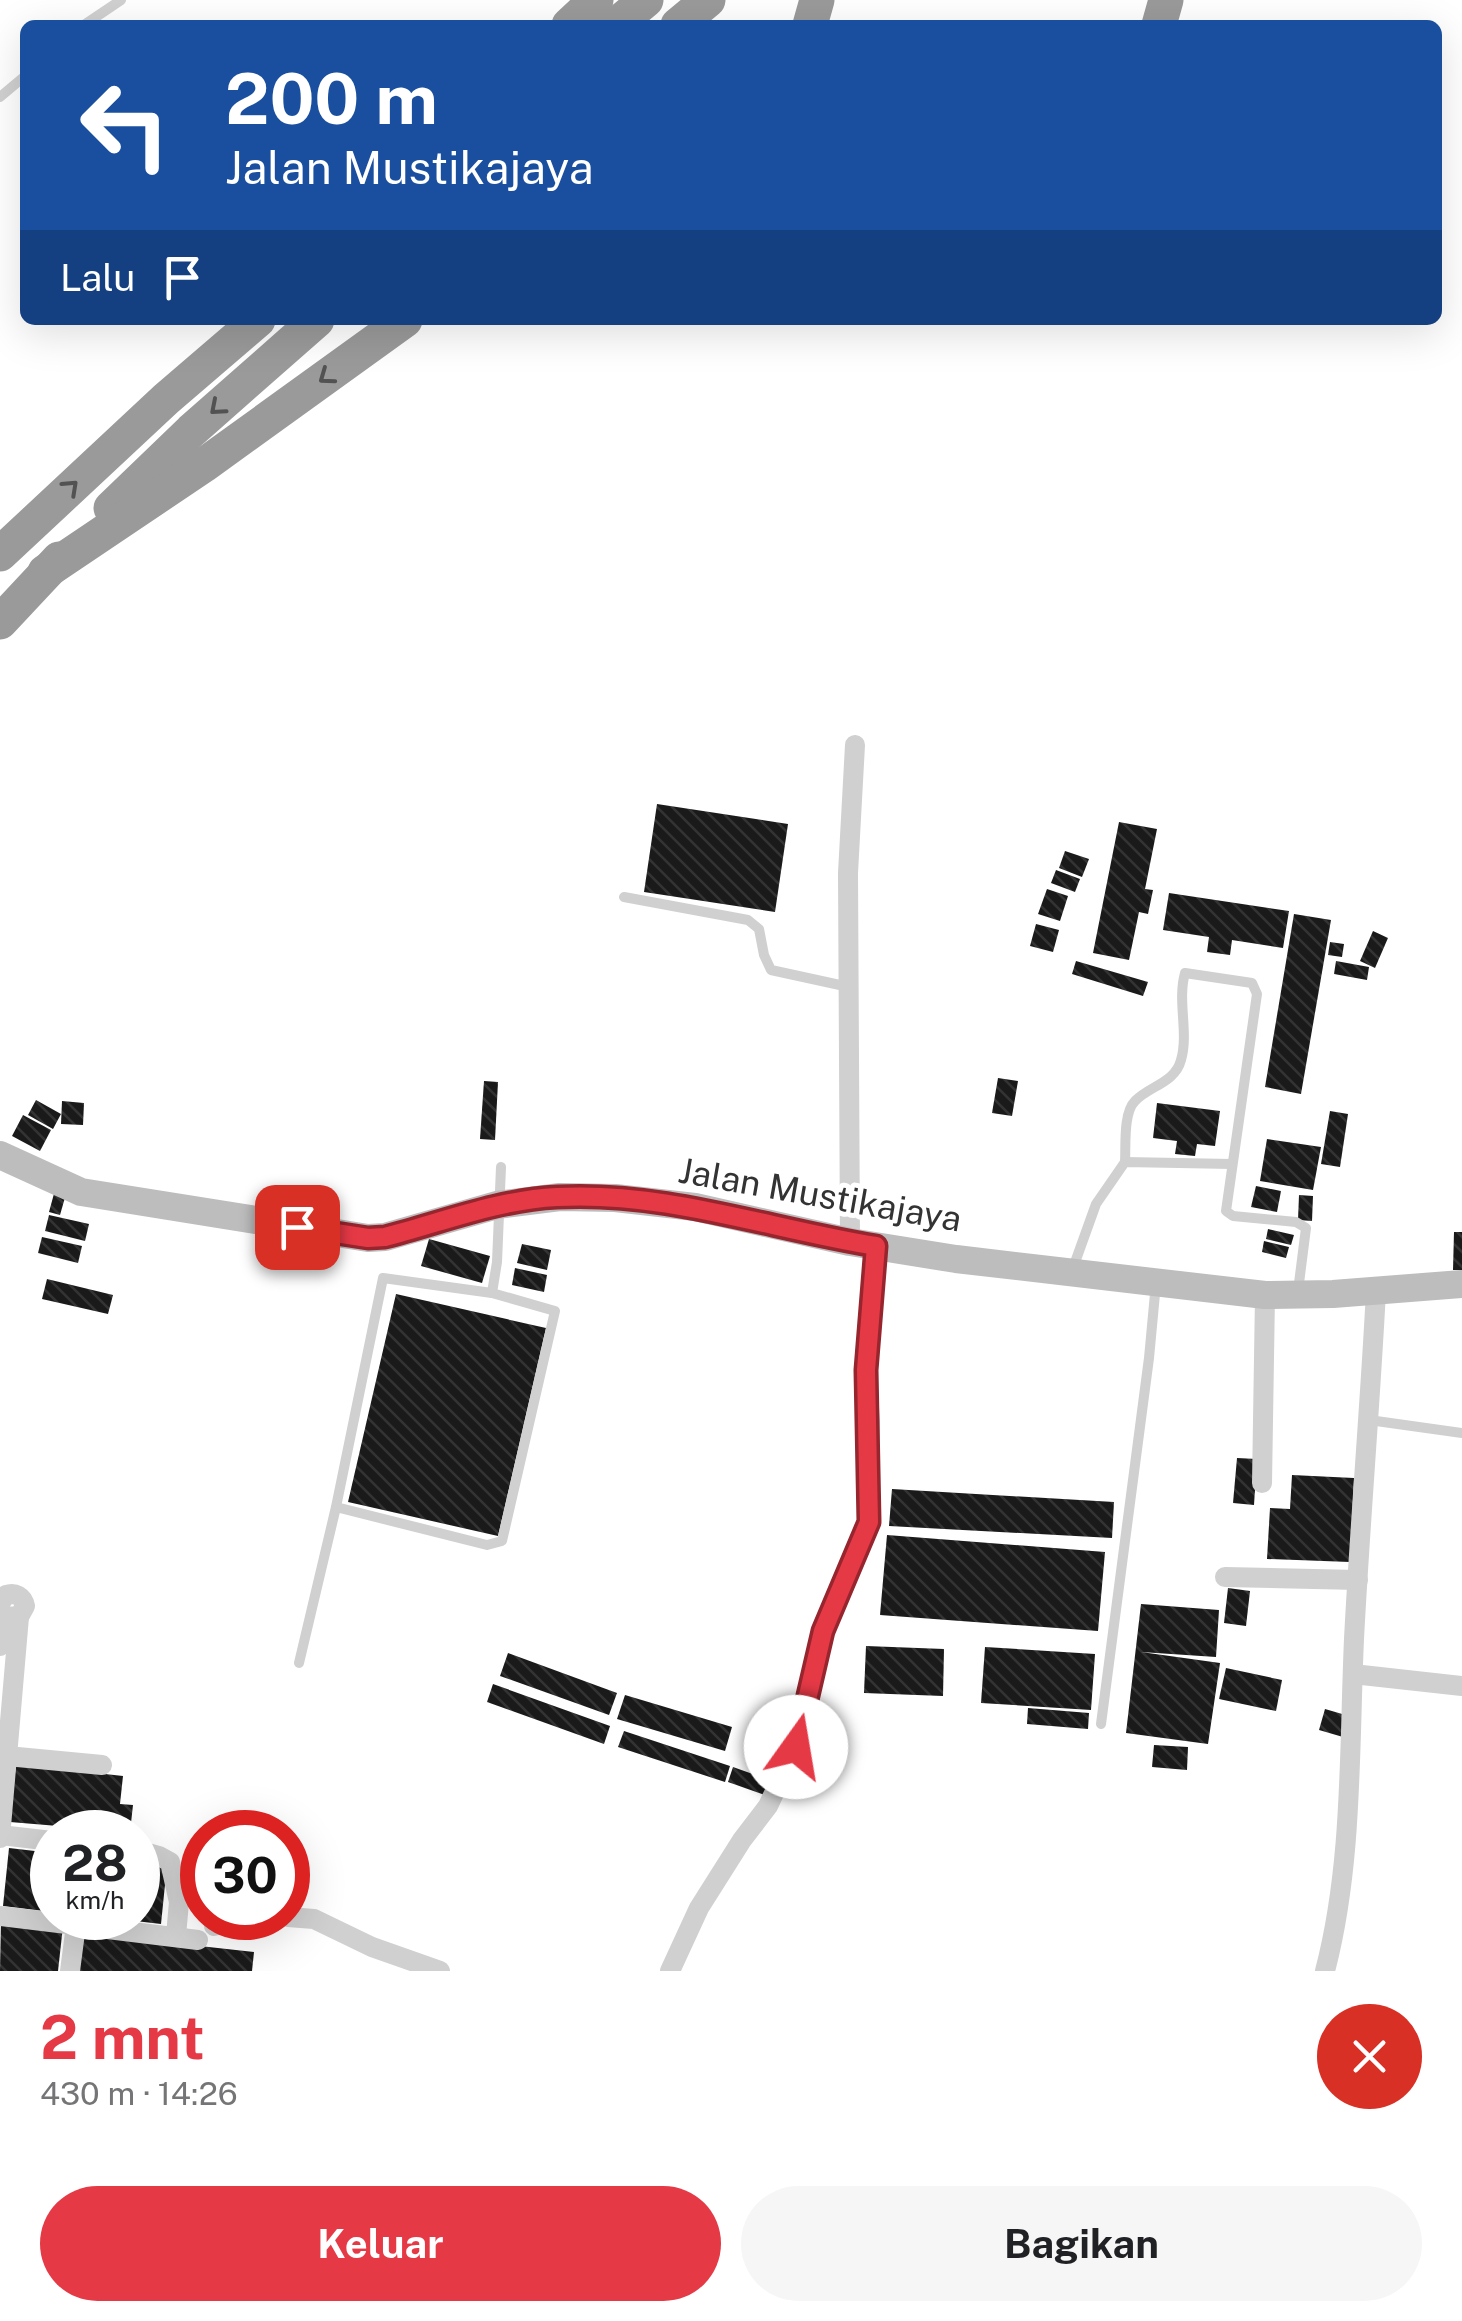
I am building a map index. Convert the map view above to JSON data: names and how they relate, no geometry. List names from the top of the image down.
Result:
{
  "streets": {
    "street": ["Jalan Mustikajaya"]
  },
  "page": {
    "turn": ["200 m", "Jalan Mustikajaya"],
    "then": "Lalu",
    "speed": "28 km/h",
    "limit": "30",
    "heading": ["2 mnt", "430 m · 14:26"],
    "buttons": ["Keluar", "Bagikan"]
  }
}
